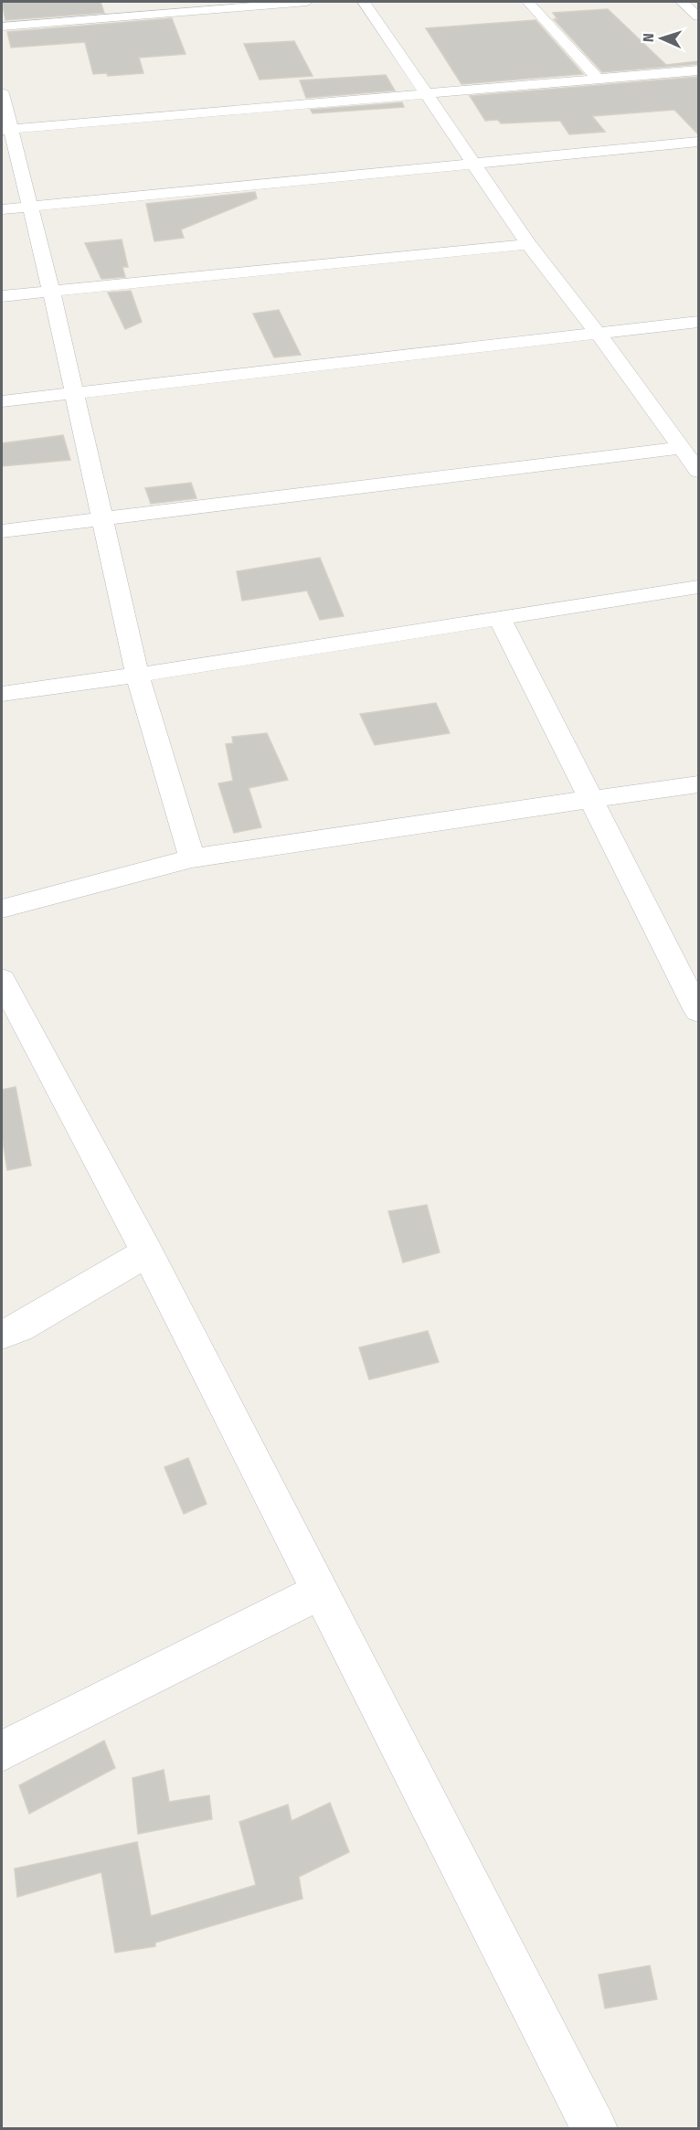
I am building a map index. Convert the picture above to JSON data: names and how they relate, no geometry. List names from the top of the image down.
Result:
{
  "north": "left"
}
